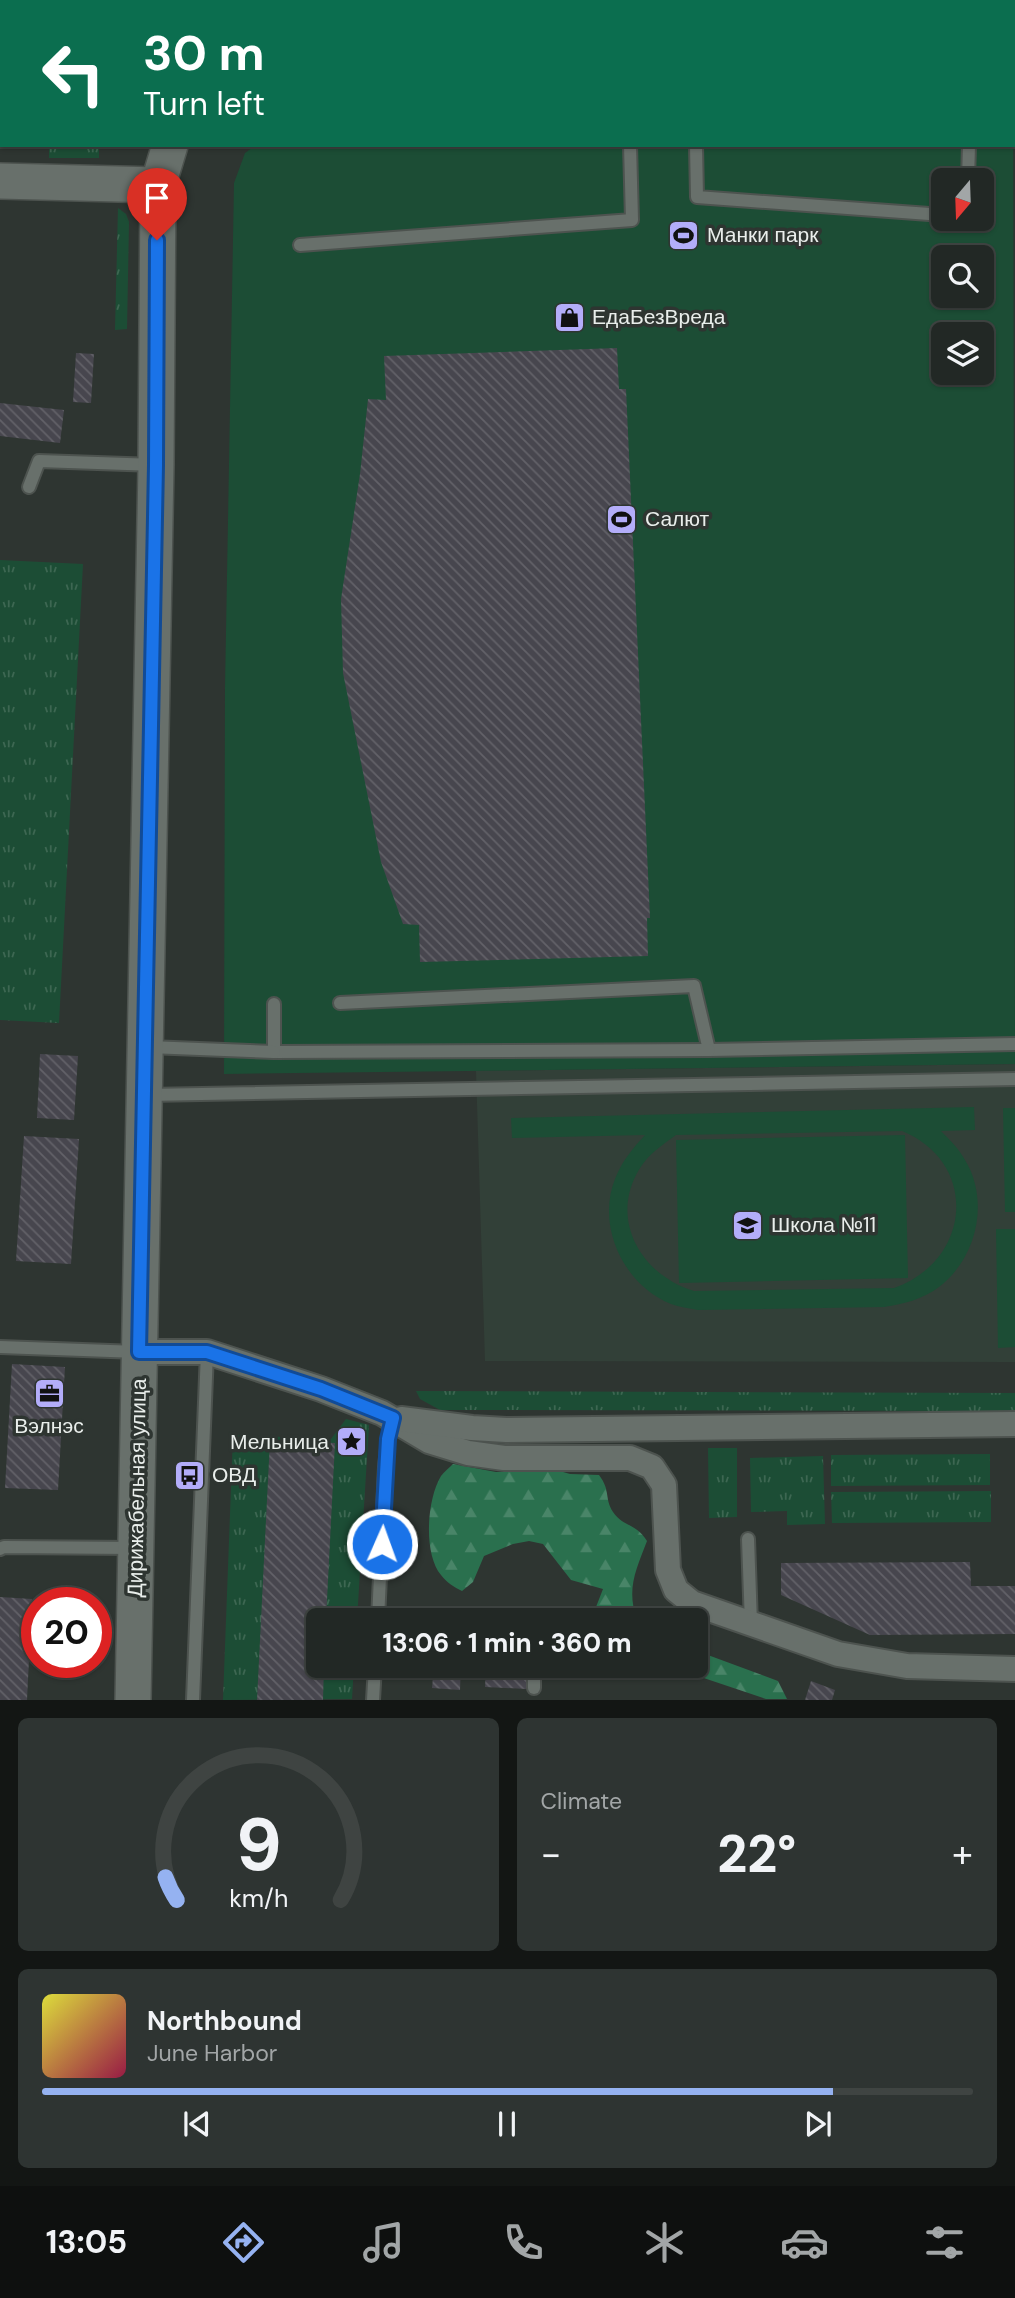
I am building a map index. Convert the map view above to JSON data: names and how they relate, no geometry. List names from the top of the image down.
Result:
{
  "streets": {
    "main road": ["Дирижабельная улица"]
  },
  "places": {
    "sports": ["Манки парк", "Салют"],
    "shop": ["ЕдаБезВреда"],
    "school or university": ["Школа №11"],
    "office": ["Вэлнэс"],
    "place": ["Мельница"],
    "bus stop": ["ОВД"]
  },
  "north": "bottom",
  "page": {
    "turn": ["30 m", "Turn left"],
    "limit": "20",
    "trip": "13:06 · 1 min · 360 m",
    "tile": "Climate",
    "heat": ["−", "22°", "+"],
    "song": ["Northbound", "June Harbor"],
    "tabs": "13:05",
    "gauge": ["9", "km/h"]
  }
}
